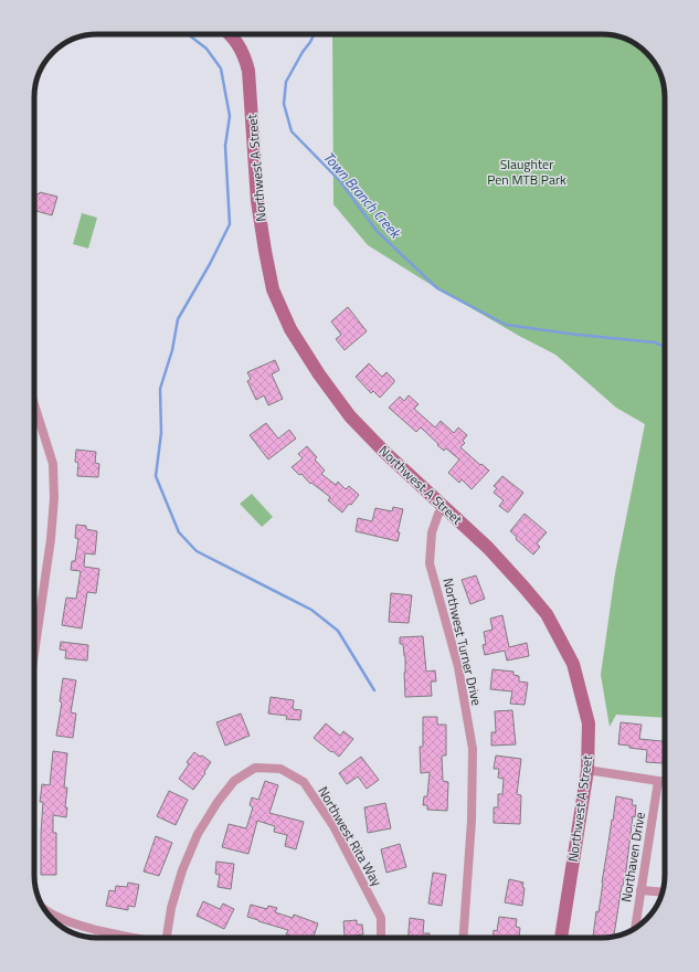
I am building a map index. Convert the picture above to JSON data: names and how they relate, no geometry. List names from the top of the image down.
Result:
{
  "streets": {
    "street": [
      "Northwest A Street",
      "Northwest Turner Drive",
      "Northwest Rita Way",
      "Northaven Drive"
    ]
  },
  "crossings": [
    ["Northwest A Street", "Northwest Turner Drive"]
  ],
  "water": ["Town Branch Creek"],
  "parks": ["Slaughter Pen MTB Park"]
}
